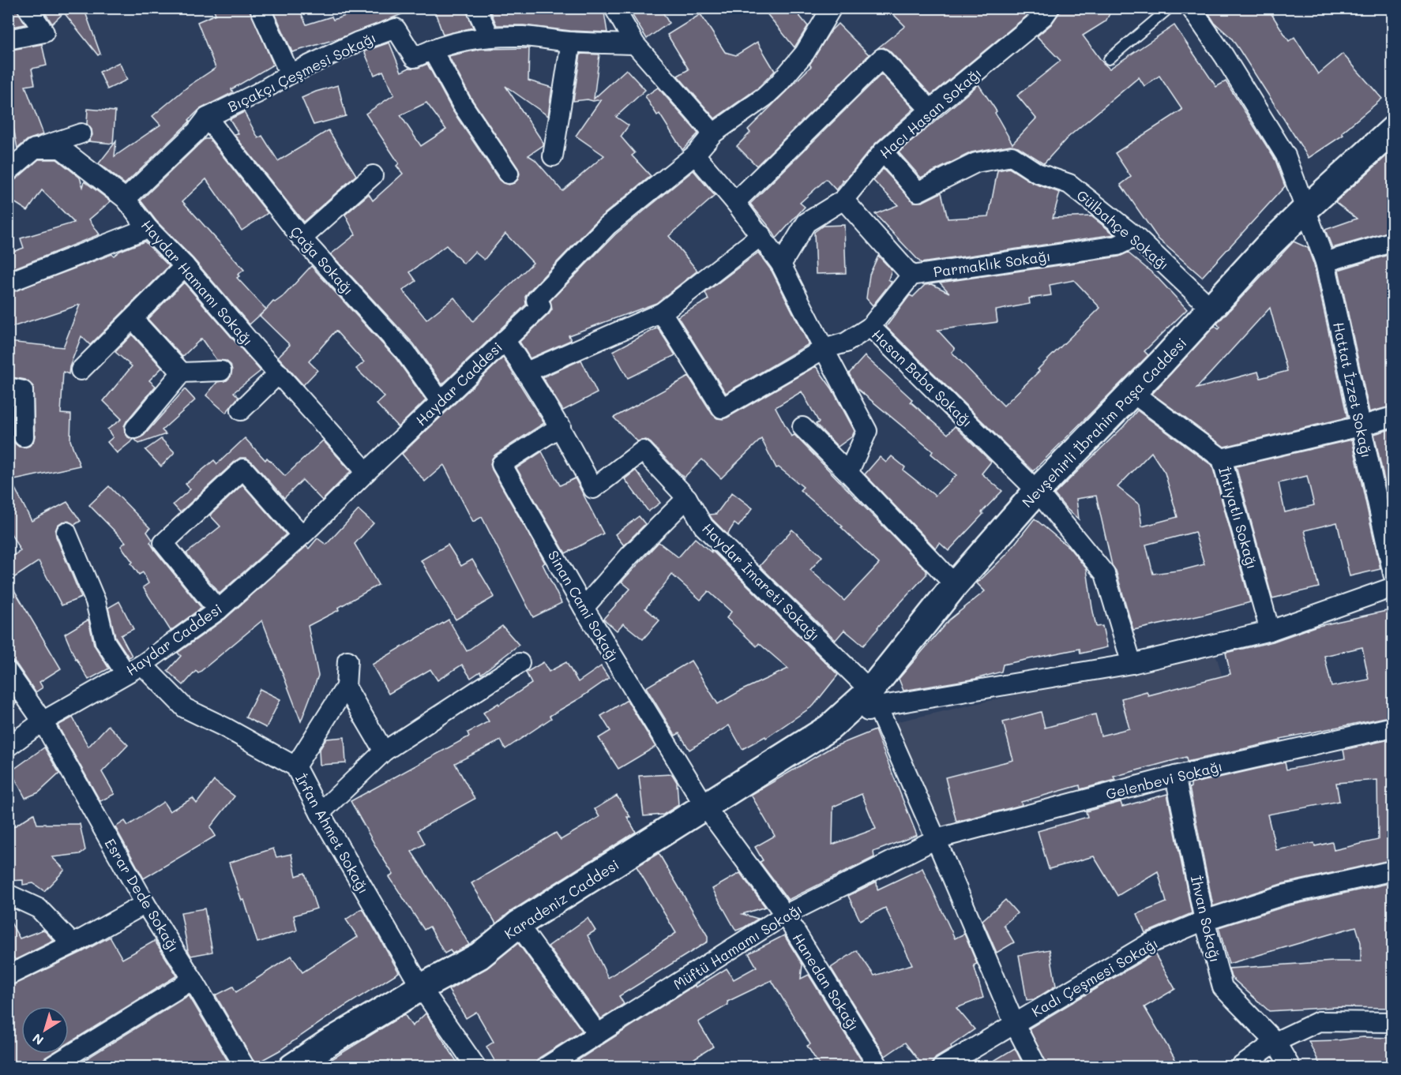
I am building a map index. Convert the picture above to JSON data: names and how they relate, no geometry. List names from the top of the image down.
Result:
{
  "streets": {
    "street": [
      "Bıçakçı Çeşmesi Sokağı",
      "Hacı Hasan Sokağı",
      "Gülbahçe Sokağı",
      "Çağa Sokağı",
      "Parmaklık Sokağı",
      "Haydar Hamamı Sokağı",
      "Hasan Baba Sokağı",
      "Haydar Caddesi",
      "Hattat İzzet Sokağı",
      "Nevşehirli İbrahim Paşa Caddesi",
      "İhtiyatlı Sokağı",
      "Haydar İmareti Sokağı",
      "Sinan Cami Sokağı",
      "Gelenbevi Sokağı",
      "İrfan Ahmet Sokağı",
      "Esrar Dede Sokağı",
      "Karadeniz Caddesi",
      "İhvan Sokağı",
      "Müftü Hamamı Sokağı",
      "Kadı Çeşmesi Sokağı",
      "Hanedan Sokağı"
    ]
  },
  "crossings": [
    ["Bıçakçı Çeşmesi Sokağı", "Çağa Sokağı"],
    ["Bıçakçı Çeşmesi Sokağı", "Haydar Hamamı Sokağı"],
    ["Hacı Hasan Sokağı", "Gülbahçe Sokağı"],
    ["Gülbahçe Sokağı", "Parmaklık Sokağı"],
    ["Gülbahçe Sokağı", "Nevşehirli İbrahim Paşa Caddesi"],
    ["Çağa Sokağı", "Haydar Caddesi"],
    ["Haydar Hamamı Sokağı", "Haydar Caddesi"],
    ["Hasan Baba Sokağı", "Nevşehirli İbrahim Paşa Caddesi"],
    ["Haydar Caddesi", "İrfan Ahmet Sokağı"],
    ["Haydar Caddesi", "Esrar Dede Sokağı"],
    ["Hattat İzzet Sokağı", "Nevşehirli İbrahim Paşa Caddesi"],
    ["Nevşehirli İbrahim Paşa Caddesi", "İhtiyatlı Sokağı"],
    ["Nevşehirli İbrahim Paşa Caddesi", "Haydar İmareti Sokağı"],
    ["Nevşehirli İbrahim Paşa Caddesi", "Karadeniz Caddesi"],
    ["Haydar İmareti Sokağı", "Sinan Cami Sokağı"],
    ["Sinan Cami Sokağı", "Karadeniz Caddesi"],
    ["Sinan Cami Sokağı", "Hanedan Sokağı"],
    ["Gelenbevi Sokağı", "İhvan Sokağı"],
    ["Gelenbevi Sokağı", "Müftü Hamamı Sokağı"],
    ["İrfan Ahmet Sokağı", "Karadeniz Caddesi"],
    ["Karadeniz Caddesi", "Hanedan Sokağı"],
    ["İhvan Sokağı", "Kadı Çeşmesi Sokağı"],
    ["Müftü Hamamı Sokağı", "Hanedan Sokağı"]
  ],
  "north": "bottom left"
}
